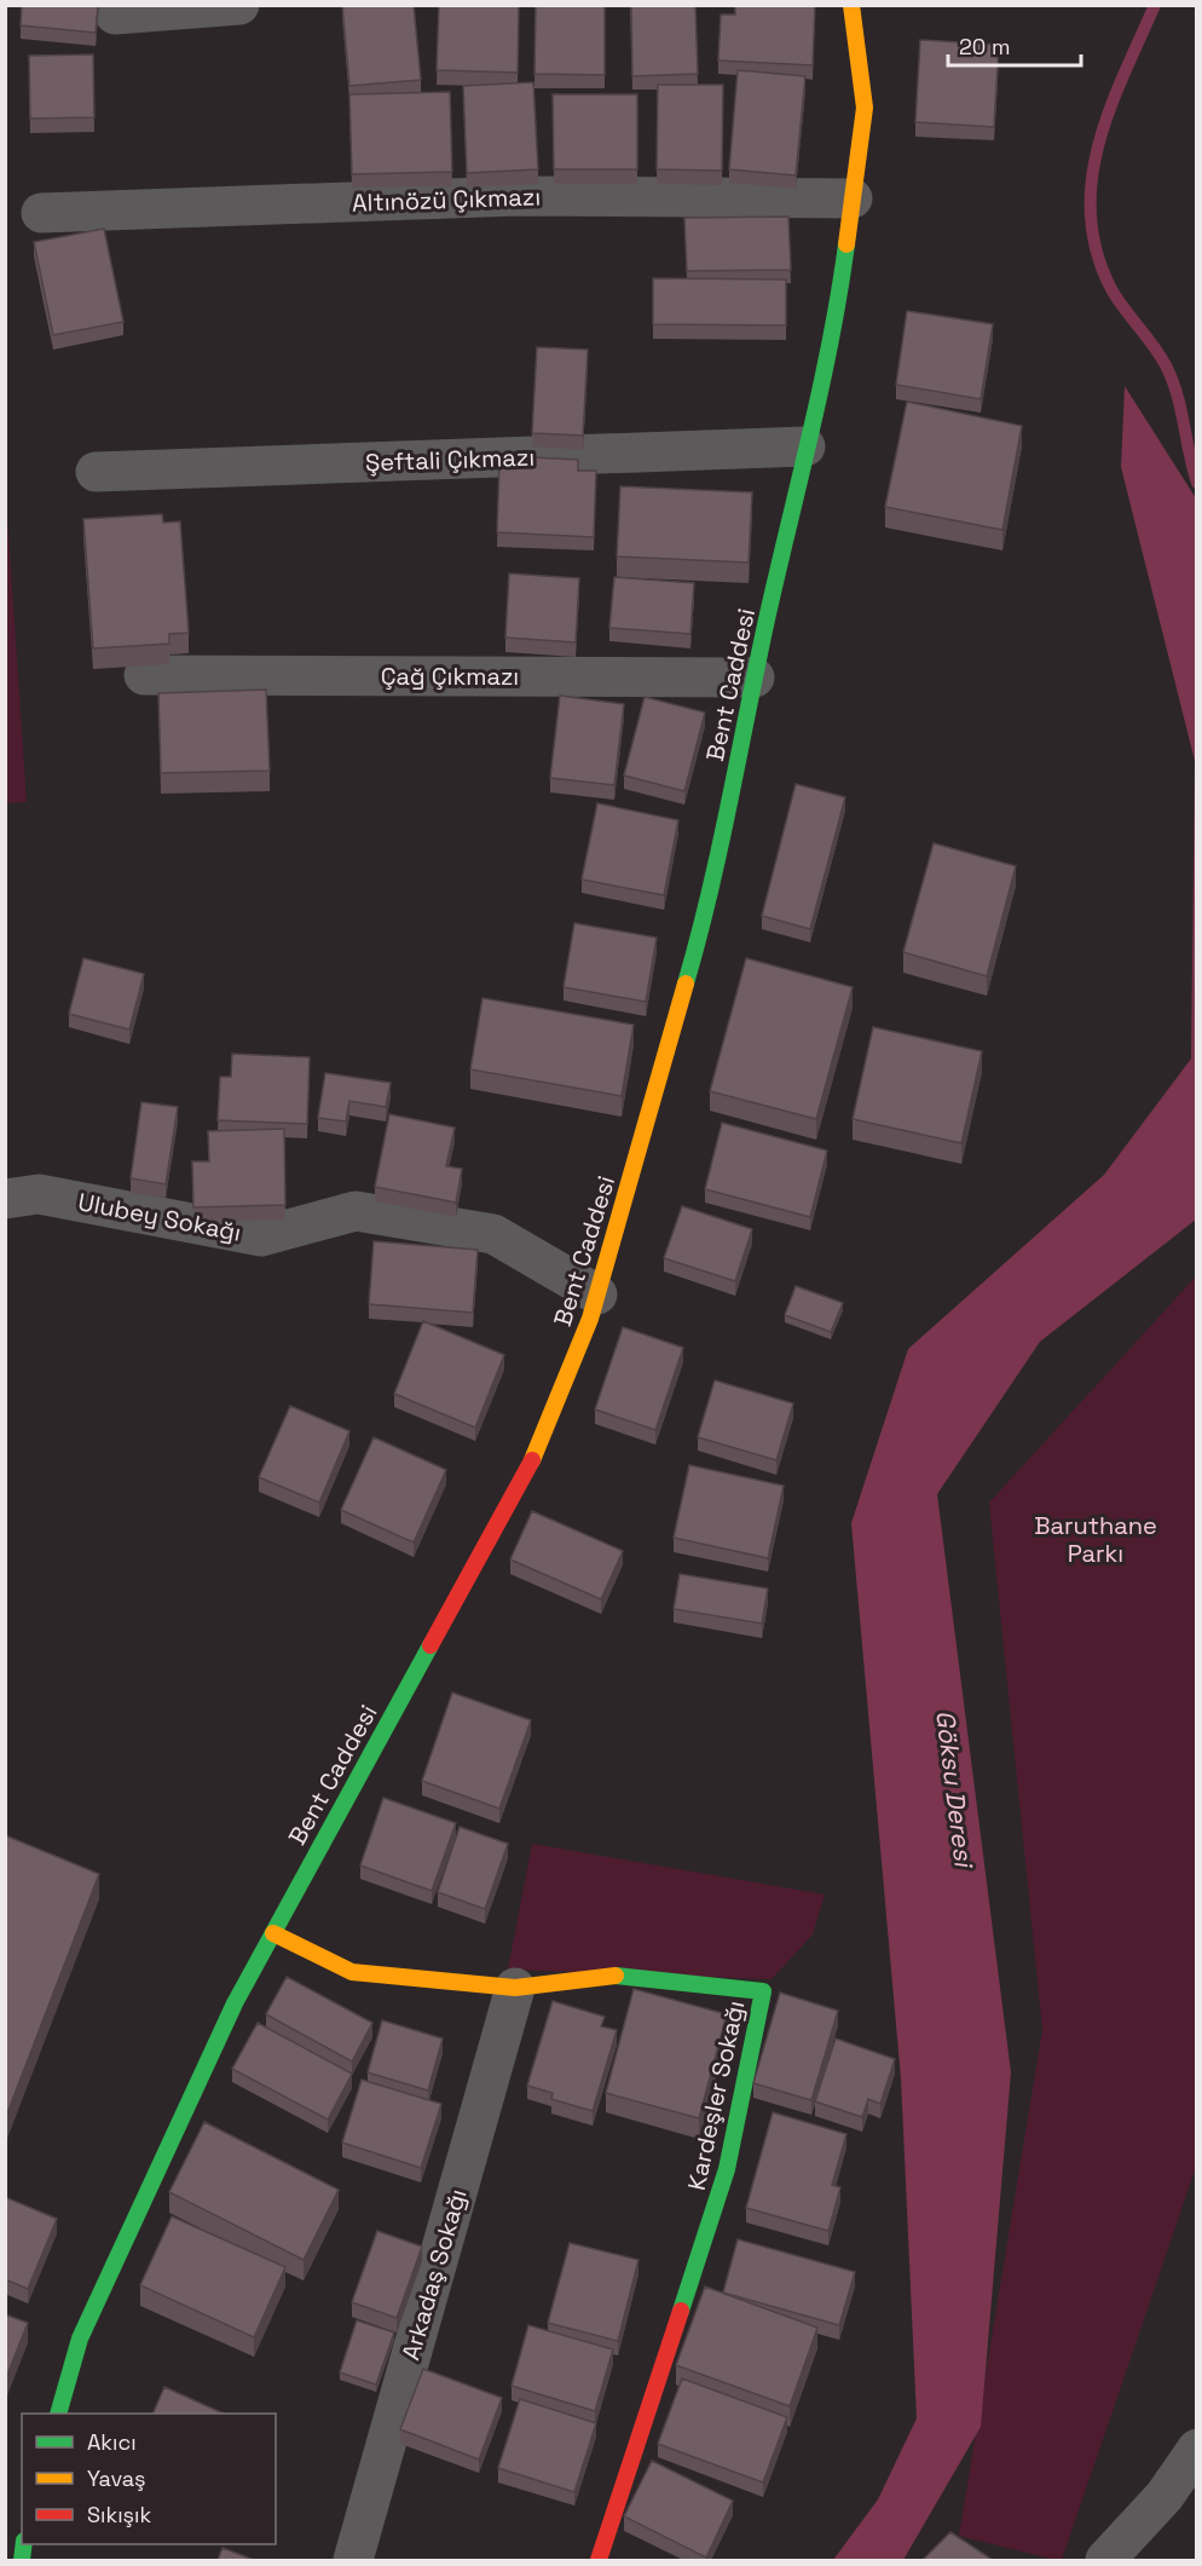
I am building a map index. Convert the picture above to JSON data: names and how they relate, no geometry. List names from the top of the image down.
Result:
{
  "streets": {
    "street": [
      "Altınözü Çıkmazı",
      "Şeftali Çıkmazı",
      "Çağ Çıkmazı",
      "Bent Caddesi",
      "Ulubey Sokağı",
      "Kardeşler Sokağı",
      "Arkadaş Sokağı"
    ]
  },
  "crossings": [
    ["Altınözü Çıkmazı", "Bent Caddesi"],
    ["Şeftali Çıkmazı", "Bent Caddesi"],
    ["Çağ Çıkmazı", "Bent Caddesi"],
    ["Bent Caddesi", "Ulubey Sokağı"],
    ["Bent Caddesi", "Kardeşler Sokağı"],
    ["Kardeşler Sokağı", "Arkadaş Sokağı"]
  ],
  "water": ["Göksu Deresi"],
  "parks": ["Baruthane Parkı"],
  "legend": ["Akıcı", "Yavaş", "Sıkışık"],
  "scale_bar": "20 m"
}
